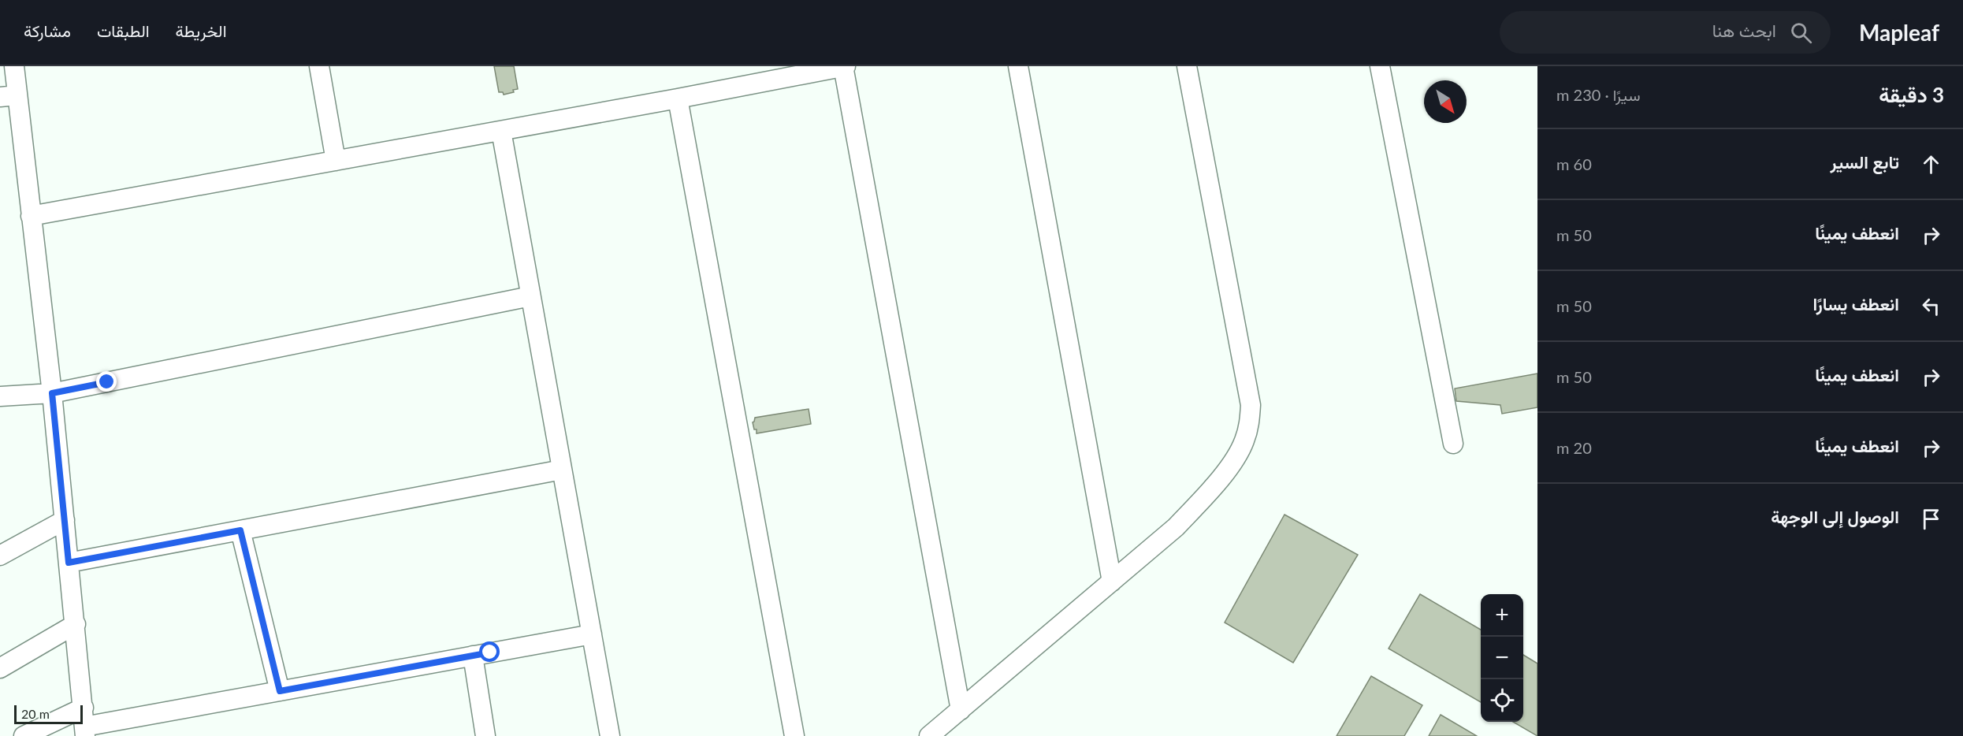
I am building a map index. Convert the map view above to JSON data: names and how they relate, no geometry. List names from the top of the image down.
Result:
{
  "scale_bar": "20 m",
  "north": "bottom right",
  "page": {
    "header": "Mapleaf",
    "search": "ابحث هنا",
    "nav": ["الخريطة", "الطبقات", "مشاركة"],
    "heading": ["3 دقيقة", "سيرًا · 230 m"],
    "list": [
      ["تابع السير", "60 m"],
      ["انعطف يمينًا", "50 m"],
      ["انعطف يسارًا", "50 m"],
      ["انعطف يمينًا", "50 m"],
      ["انعطف يمينًا", "20 m"],
      "الوصول إلى الوجهة"
    ],
    "map_buttons": ["+", "−"],
    "scale": "20 m"
  }
}
